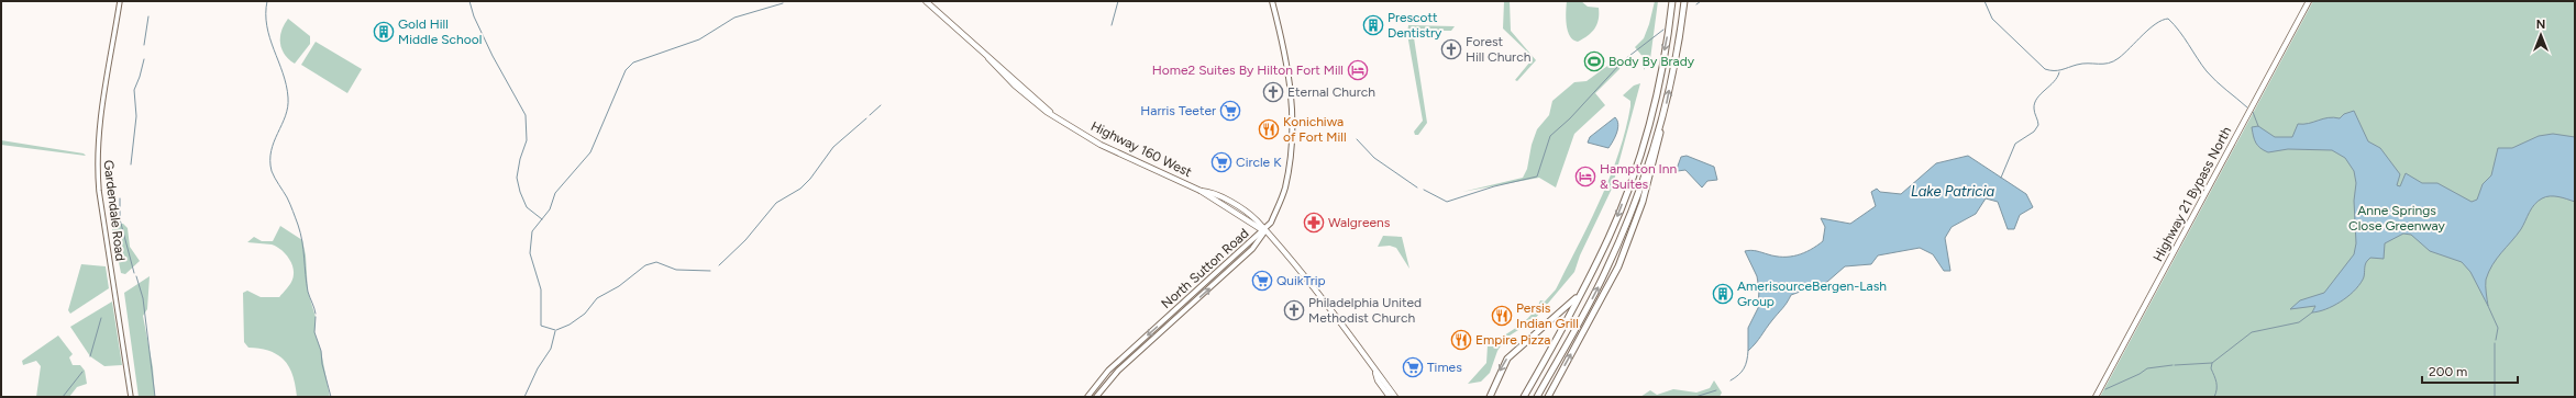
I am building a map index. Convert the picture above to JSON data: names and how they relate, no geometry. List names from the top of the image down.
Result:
{
  "streets": {
    "main road": ["Highway 160 West", "Highway 21 Bypass North", "North Sutton Road"],
    "street": ["Gardendale Road"]
  },
  "crossings": [
    ["Highway 160 West", "North Sutton Road"]
  ],
  "water": ["Lake Patricia"],
  "parks": ["Anne Springs Close Greenway"],
  "places": {
    "building": ["Prescott Dentistry", "Gold Hill Middle School", "AmerisourceBergen-Lash Group"],
    "church": ["Forest Hill Church", "Eternal Church", "Philadelphia United Methodist Church"],
    "sports": ["Body By Brady"],
    "hotel": ["Home2 Suites By Hilton Fort Mill", "Hampton Inn & Suites"],
    "supermarket": [
      "Harris Teeter",
      "Circle K",
      "QuikTrip",
      "Times"
    ],
    "restaurant": ["Konichiwa of Fort Mill", "Persis Indian Grill", "Empire Pizza"],
    "pharmacy": ["Walgreens"]
  },
  "scale_bar": "200 m",
  "north": "top"
}
